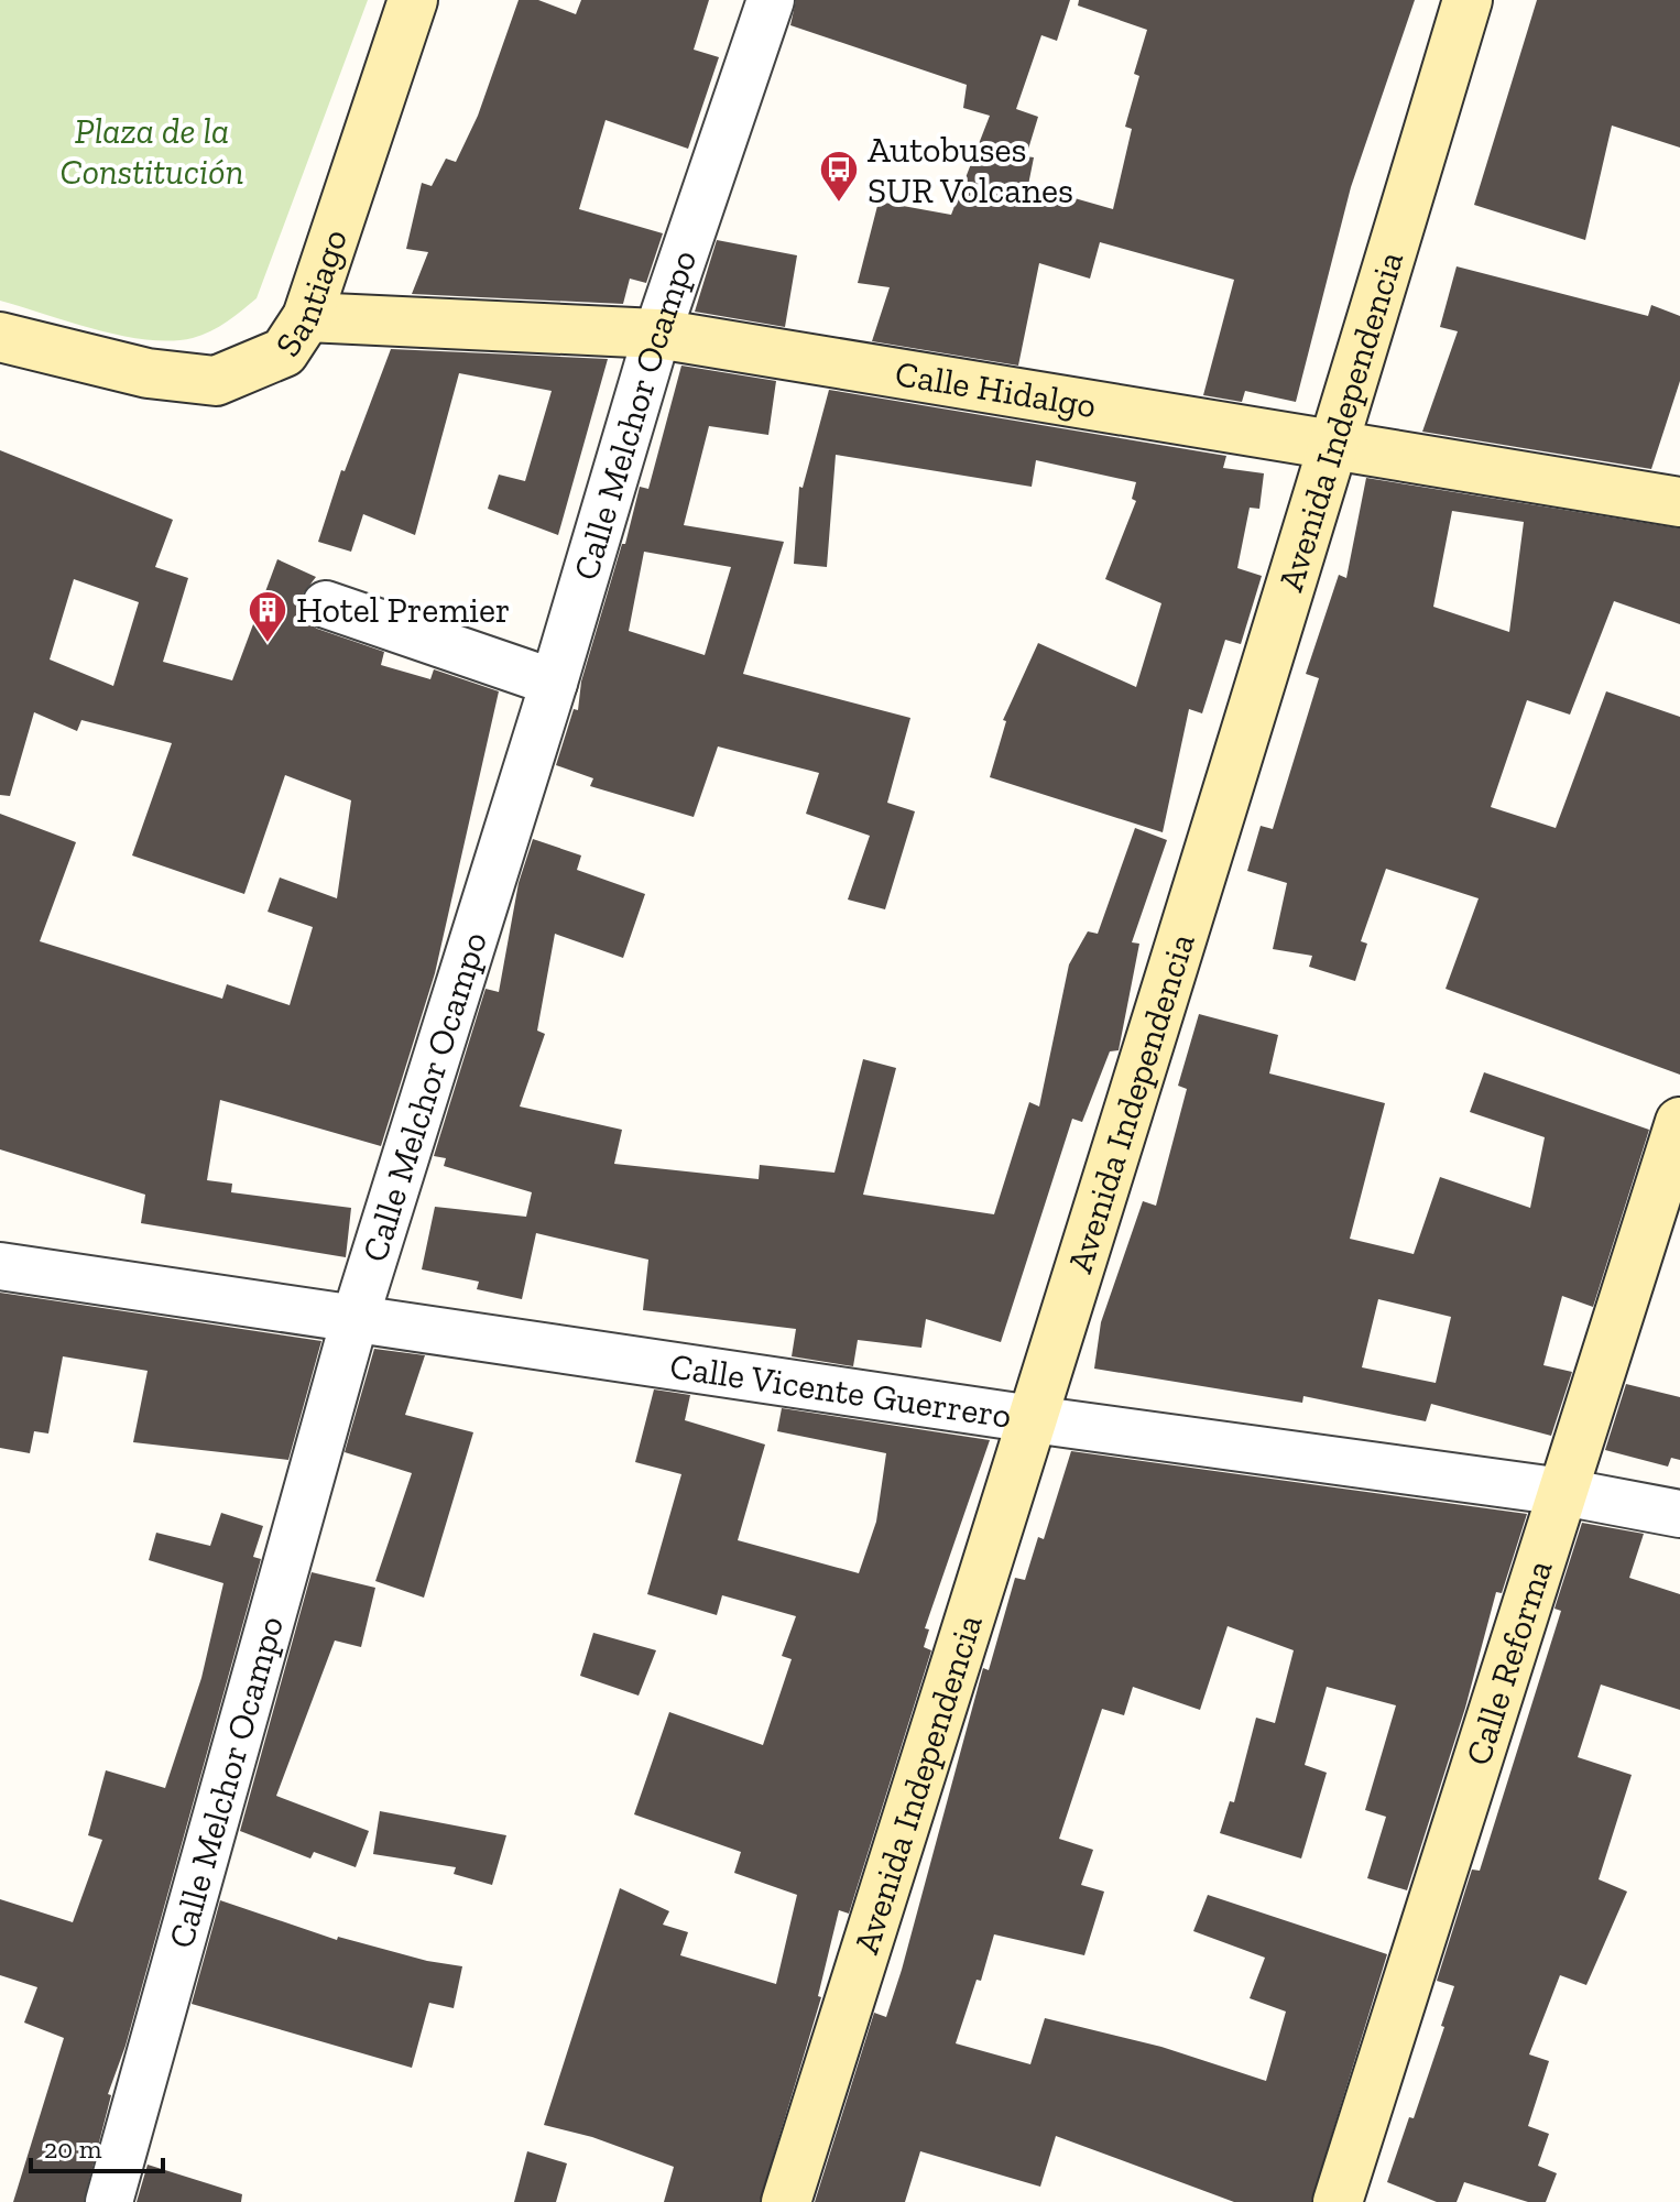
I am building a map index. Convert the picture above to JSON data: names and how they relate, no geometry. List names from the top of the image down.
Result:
{
  "streets": {
    "street": [
      "Santiago",
      "Calle Hidalgo",
      "Calle Melchor Ocampo",
      "Avenida Independencia",
      "Calle Vicente Guerrero",
      "Calle Reforma"
    ]
  },
  "crossings": [
    ["Santiago", "Calle Hidalgo"],
    ["Calle Hidalgo", "Calle Melchor Ocampo"],
    ["Calle Hidalgo", "Avenida Independencia"],
    ["Calle Melchor Ocampo", "Calle Vicente Guerrero"],
    ["Avenida Independencia", "Calle Vicente Guerrero"],
    ["Calle Vicente Guerrero", "Calle Reforma"]
  ],
  "parks": ["Plaza de la Constitución"],
  "places": {
    "bus stop": ["Autobuses SUR Volcanes"],
    "building": ["Hotel Premier"]
  },
  "scale_bar": "20 m"
}
